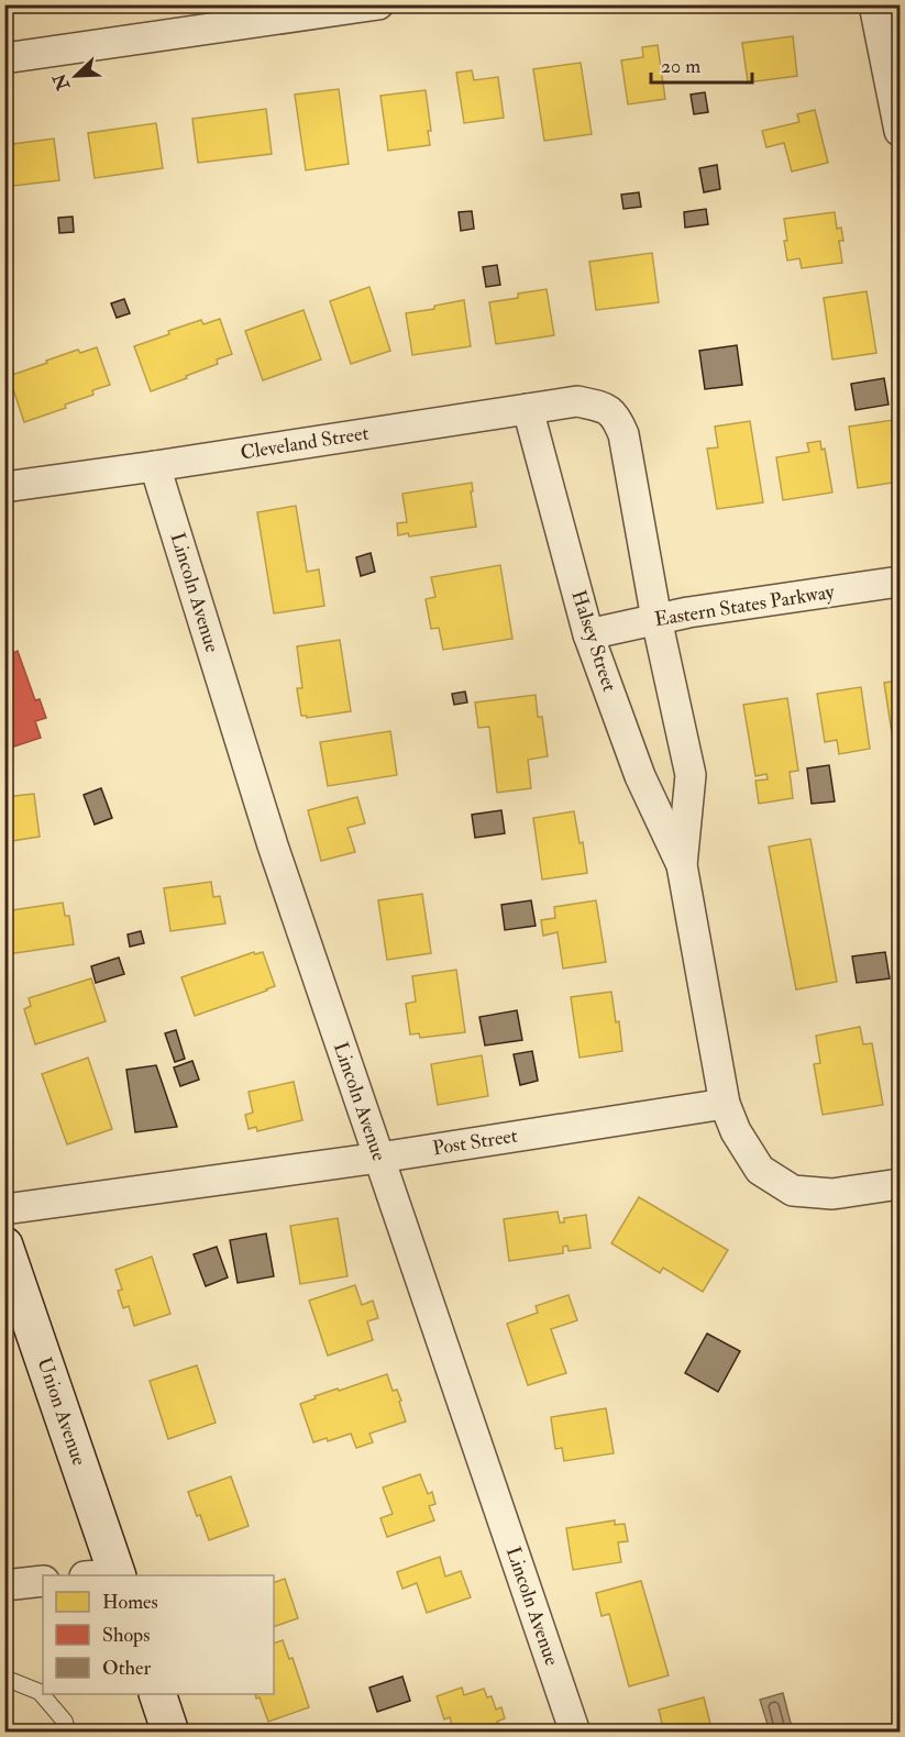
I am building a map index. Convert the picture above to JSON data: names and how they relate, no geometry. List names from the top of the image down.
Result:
{
  "streets": {
    "street": [
      "Cleveland Street",
      "Lincoln Avenue",
      "Eastern States Parkway",
      "Halsey Street",
      "Post Street",
      "Union Avenue"
    ]
  },
  "crossings": [
    ["Cleveland Street", "Lincoln Avenue"],
    ["Cleveland Street", "Halsey Street"],
    ["Lincoln Avenue", "Post Street"],
    ["Eastern States Parkway", "Halsey Street"],
    ["Halsey Street", "Post Street"]
  ],
  "legend": ["Homes", "Shops", "Other"],
  "scale_bar": "20 m",
  "north": "bottom left"
}
